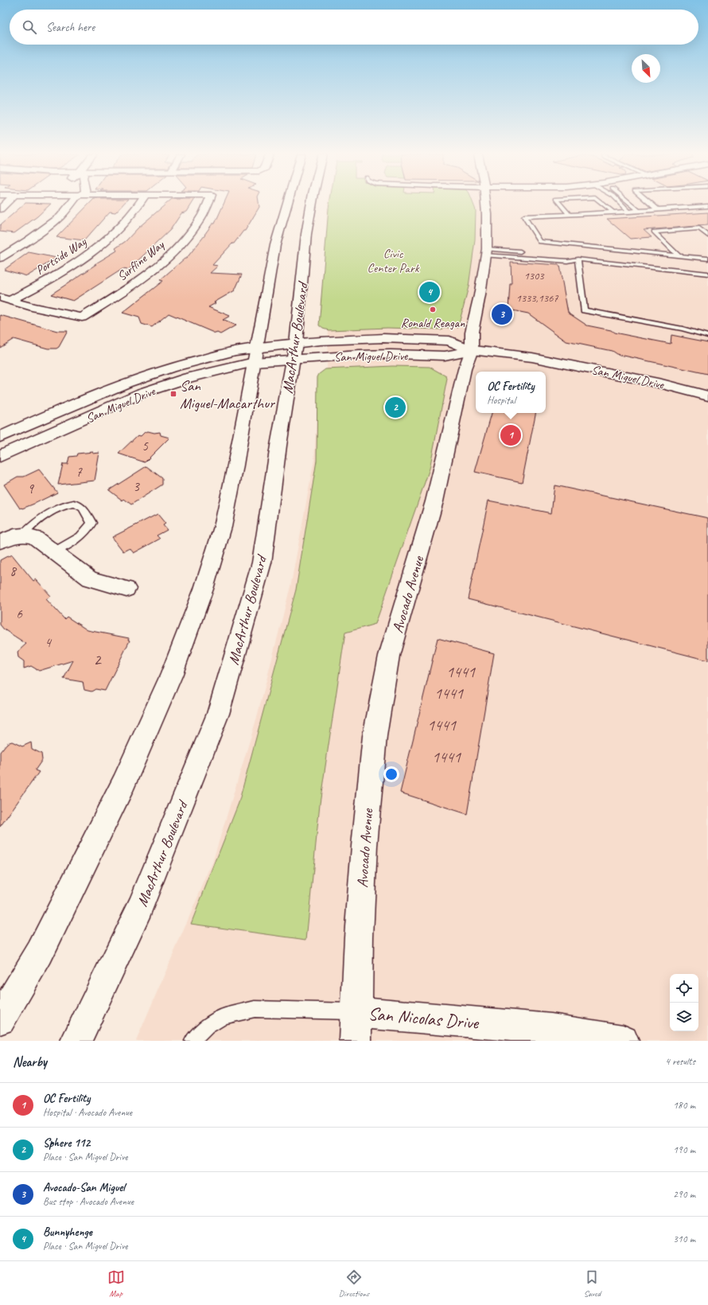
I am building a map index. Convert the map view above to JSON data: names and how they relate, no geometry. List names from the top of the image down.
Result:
{
  "streets": {
    "main road": [
      "MacArthur Boulevard",
      "San Miguel Drive",
      "Avocado Avenue",
      "San Nicolas Drive"
    ],
    "street": ["Portside Way", "Surfline Way"]
  },
  "crossings": [
    ["Portside Way", "Surfline Way"],
    ["MacArthur Boulevard", "San Miguel Drive"],
    ["San Miguel Drive", "Avocado Avenue"],
    ["Avocado Avenue", "San Nicolas Drive"]
  ],
  "parks": ["Civic Center Park"],
  "places": {
    "other": ["Ronald Reagan"],
    "transit": ["San Miguel-Macarthur"]
  },
  "house_numbers": [
    "1303",
    "1333,1367",
    "5",
    "7",
    "3",
    "9",
    "8",
    "6",
    "4",
    "2",
    "1441",
    "1441",
    "1441",
    "1441"
  ],
  "north": "bottom right",
  "page": {
    "search": "Search here",
    "pins": [
      "4",
      "3",
      "2",
      "1"
    ],
    "popup": ["OC Fertility", "Hospital"],
    "heading": ["Nearby", "4 results"],
    "list": [
      {
        "mark": "1",
        "name": "OC Fertility",
        "note": "Hospital · Avocado Avenue",
        "value": "180 m"
      },
      {
        "mark": "2",
        "name": "Sphere 112",
        "note": "Place · San Miguel Drive",
        "value": "190 m"
      },
      {
        "mark": "3",
        "name": "Avocado-San Miguel",
        "note": "Bus stop · Avocado Avenue",
        "value": "290 m"
      },
      {
        "mark": "4",
        "name": "Bunnyhenge",
        "note": "Place · San Miguel Drive",
        "value": "310 m"
      }
    ],
    "nav": ["Map", "Directions", "Saved"]
  }
}
